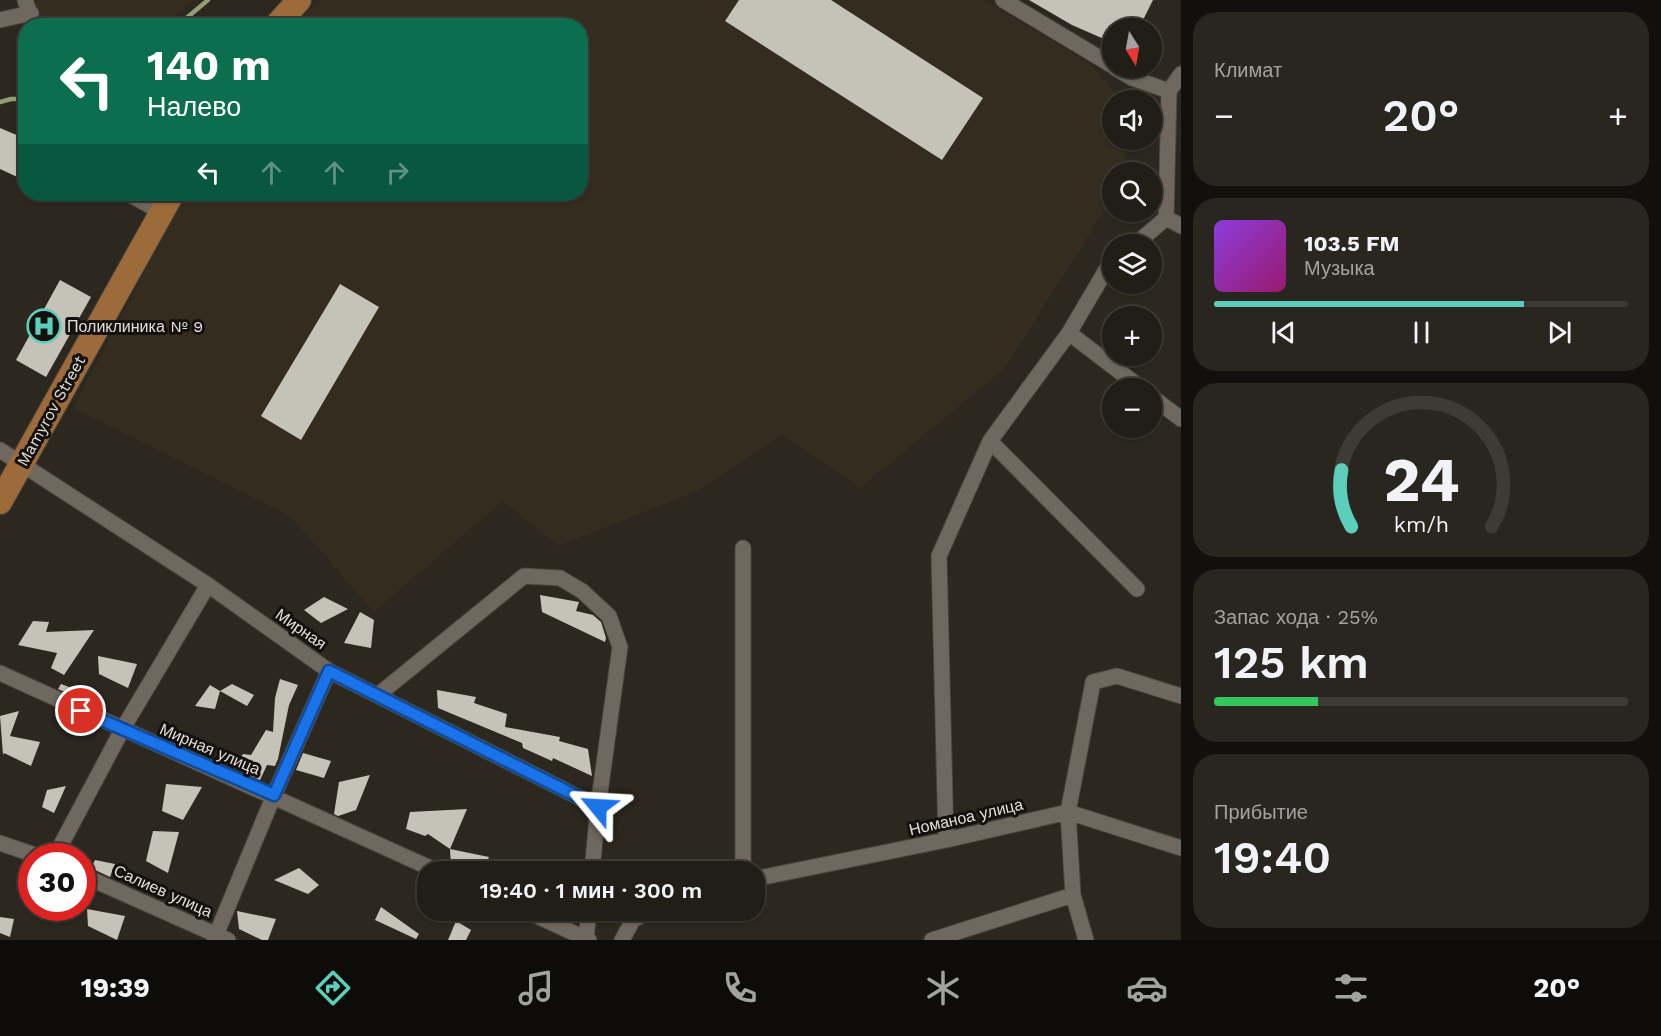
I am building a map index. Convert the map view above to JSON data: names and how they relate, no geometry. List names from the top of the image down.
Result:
{
  "streets": {
    "main road": ["Mamyrov Street"],
    "street": [
      "Мирная",
      "Мирная улица",
      "Номаноа улица",
      "Салиев улица"
    ]
  },
  "crossings": [
    ["Mamyrov Street", "Мирная"]
  ],
  "places": {
    "hospital": ["Поликлиника № 9"]
  },
  "north": "bottom",
  "page": {
    "tile": [
      "Климат",
      ["Запас хода · 25%", "125 km"],
      ["Прибытие", "19:40"]
    ],
    "map_buttons": ["+", "−"],
    "turn": ["140 m", "Налево"],
    "heat": ["−", "20°", "+"],
    "song": ["103.5 FM", "Музыка"],
    "limit": "30",
    "trip": "19:40 · 1 мин · 300 m",
    "tabs": ["19:39", "20°"],
    "gauge": ["24", "km/h"]
  }
}
